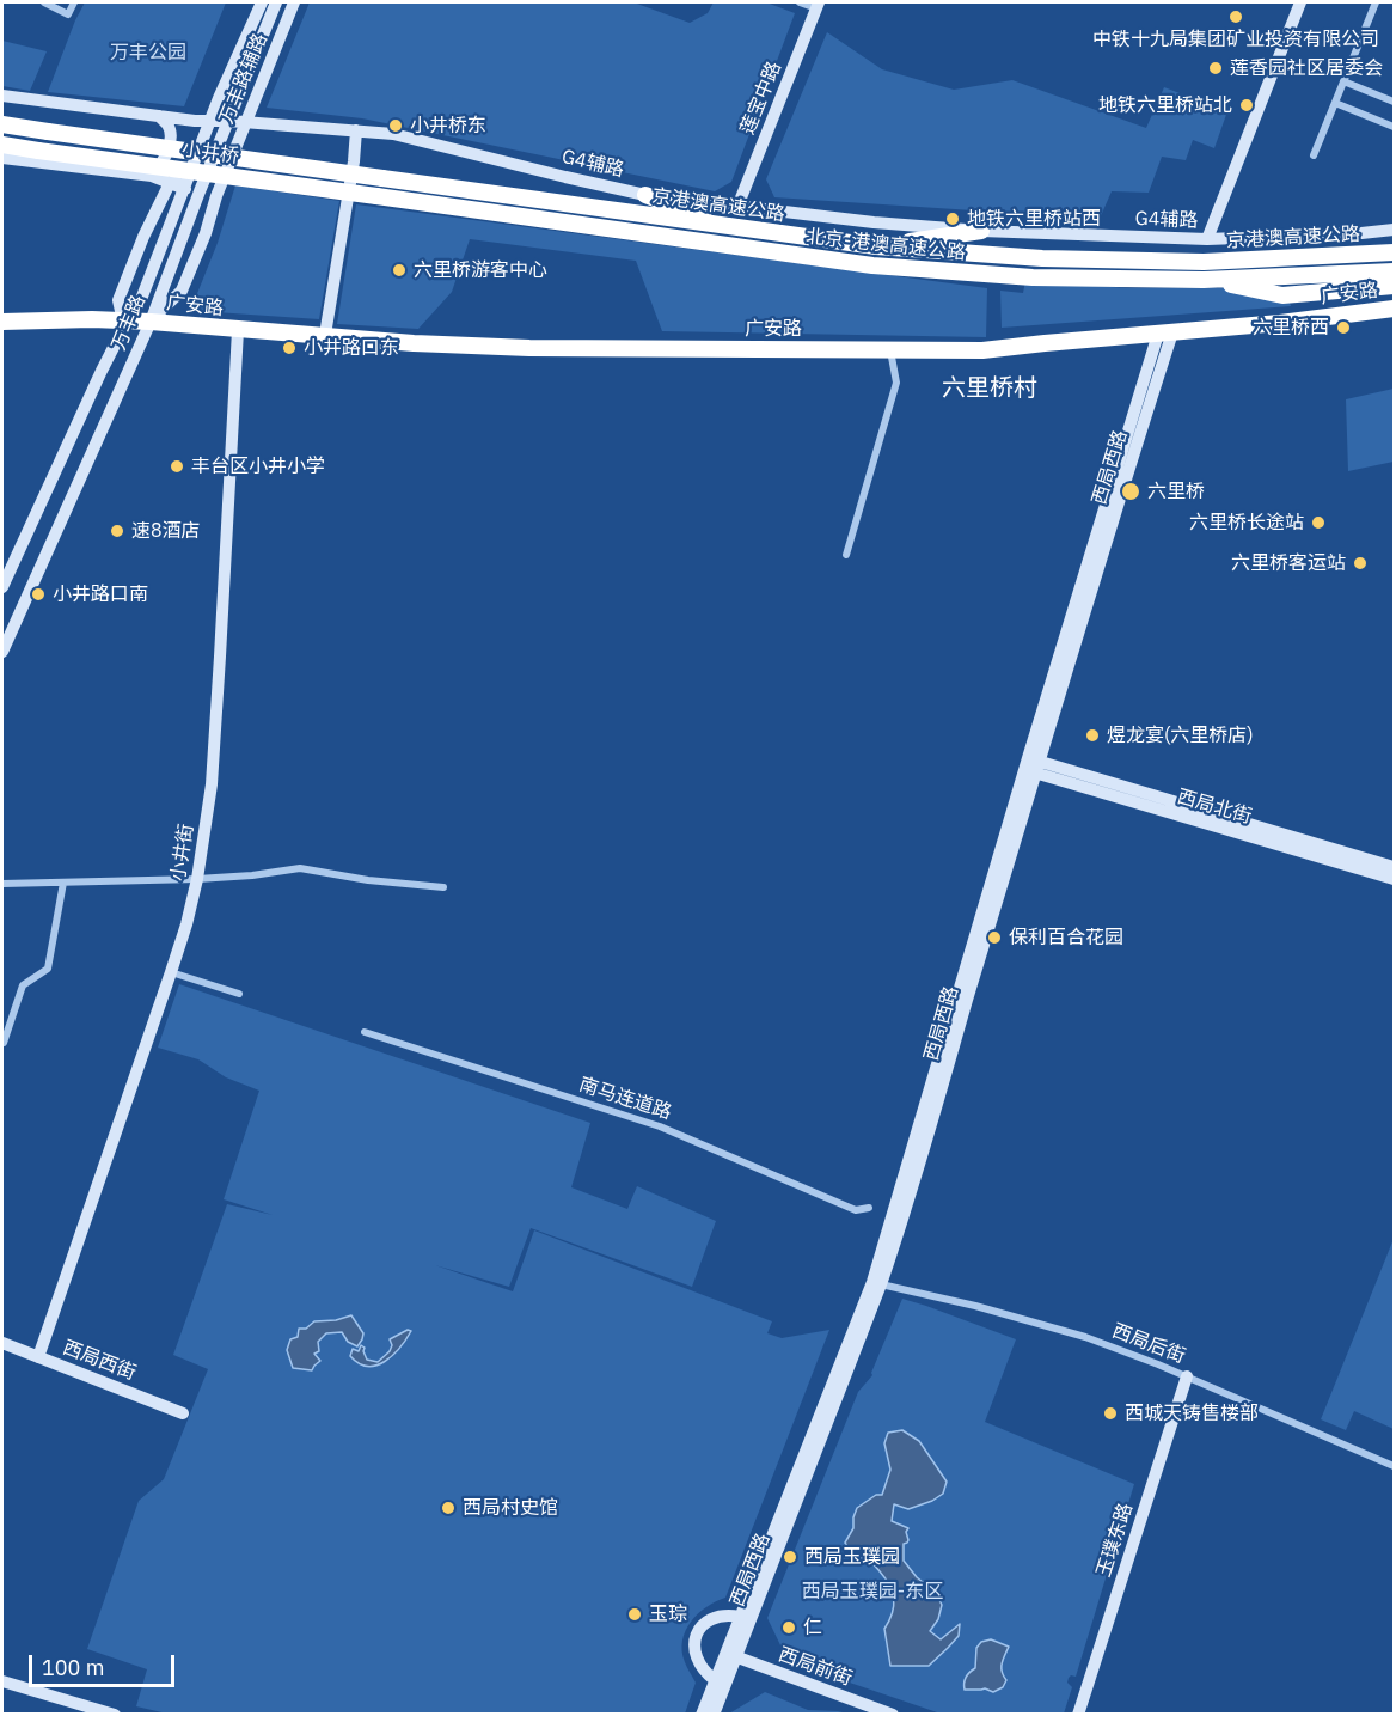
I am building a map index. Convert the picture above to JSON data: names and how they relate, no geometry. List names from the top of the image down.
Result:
{
  "streets": {
    "highway": [
      "小井桥",
      "京港澳高速公路",
      "北京-港澳高速公路",
      "广安路"
    ],
    "street": [
      "万丰路辅路",
      "莲宝中路",
      "G4辅路",
      "万丰路",
      "西局西路",
      "西局北街",
      "小井街",
      "南马连道路",
      "西局后街",
      "西局西街",
      "玉璞东路",
      "西局前街"
    ]
  },
  "crossings": [
    ["万丰路辅路", "G4辅路"],
    ["万丰路辅路", "广安路"],
    ["万丰路辅路", "万丰路"],
    ["莲宝中路", "G4辅路"],
    ["小井桥", "京港澳高速公路"],
    ["小井桥", "北京-港澳高速公路"],
    ["G4辅路", "万丰路"],
    ["广安路", "万丰路"],
    ["广安路", "西局西路"],
    ["广安路", "小井街"],
    ["西局西路", "西局北街"],
    ["西局西路", "西局后街"],
    ["西局西路", "西局前街"],
    ["小井街", "西局西街"],
    ["西局后街", "玉璞东路"]
  ],
  "districts": ["六里桥村"],
  "parks": ["万丰公园", "西局玉璞园-东区"],
  "places": [
    "中铁十九局集团矿业投资有限公司",
    "莲香园社区居委会",
    "地铁六里桥站北",
    "小井桥东",
    "地铁六里桥站西",
    "六里桥游客中心",
    "六里桥西",
    "小井路口东",
    "丰台区小井小学",
    "六里桥",
    "六里桥长途站",
    "速8酒店",
    "六里桥客运站",
    "小井路口南",
    "煜龙宴(六里桥店)",
    "保利百合花园",
    "西城天铸售楼部",
    "西局村史馆",
    "西局玉璞园",
    "玉琮",
    "仁"
  ],
  "scale_bar": "100 m"
}
